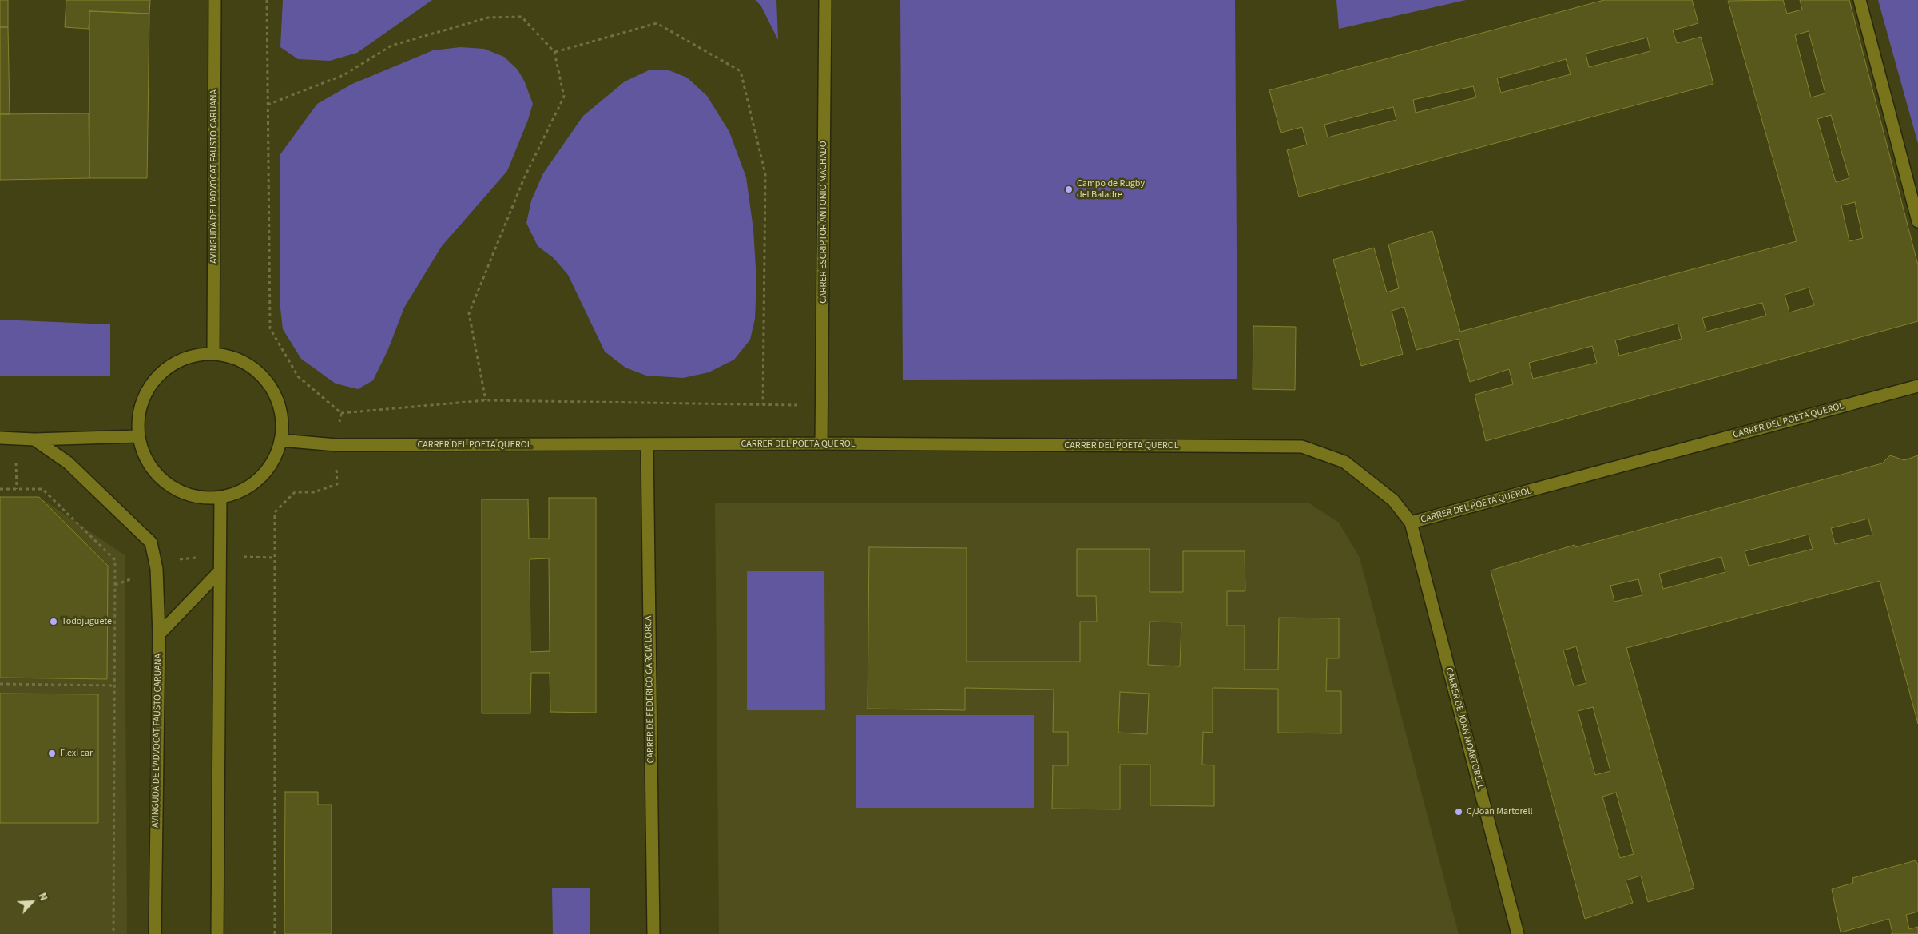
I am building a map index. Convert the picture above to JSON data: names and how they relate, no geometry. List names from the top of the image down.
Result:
{
  "streets": {
    "street": [
      "AVINGUDA DE L'ADVOCAT FAUSTO CARUANA",
      "CARRER ESCRIPTOR ANTONIO MACHADO",
      "CARRER DEL POETA QUEROL",
      "CARRER DE FEDERICO GARCIA LORCA",
      "CARRER DE JOAN MOARTORELL"
    ]
  },
  "crossings": [
    ["CARRER ESCRIPTOR ANTONIO MACHADO", "CARRER DEL POETA QUEROL"],
    ["CARRER DEL POETA QUEROL", "CARRER DE FEDERICO GARCIA LORCA"],
    ["CARRER DEL POETA QUEROL", "CARRER DE JOAN MOARTORELL"]
  ],
  "places": [
    "Campo de Rugby del Baladre",
    "Todojuguete",
    "Flexi car",
    "C/Joan Martorell"
  ],
  "north": "top right"
}
